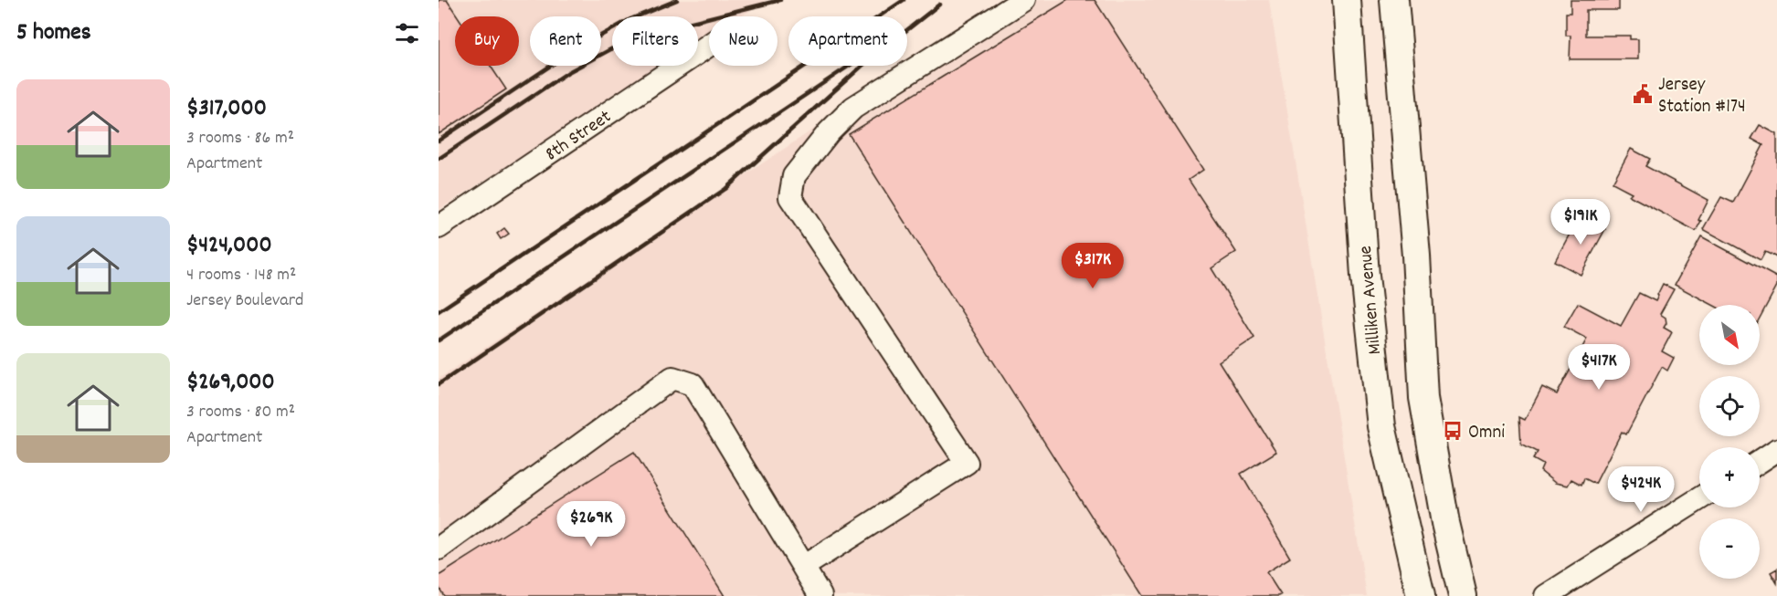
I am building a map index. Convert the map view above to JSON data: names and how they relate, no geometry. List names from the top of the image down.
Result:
{
  "streets": {
    "main road": ["Milliken Avenue"],
    "street": ["8th Street"]
  },
  "places": {
    "public building": ["Jersey Station #174"],
    "bus stop": ["Omni"]
  },
  "north": "bottom right",
  "page": {
    "heading": "5 homes",
    "chip": [
      "Buy",
      "Rent",
      "Filters",
      "New",
      "Apartment"
    ],
    "list": [
      {
        "name": "$317,000",
        "note": "3 rooms · 86 m² · Apartment"
      },
      {
        "name": "$424,000",
        "note": "4 rooms · 148 m² · Jersey Boulevard"
      },
      {
        "name": "$269,000",
        "note": "3 rooms · 80 m² · Apartment"
      }
    ],
    "price": [
      "$191K",
      "$317K",
      "$417K",
      "$424K",
      "$269K"
    ],
    "map_buttons": ["+", "−"]
  }
}
